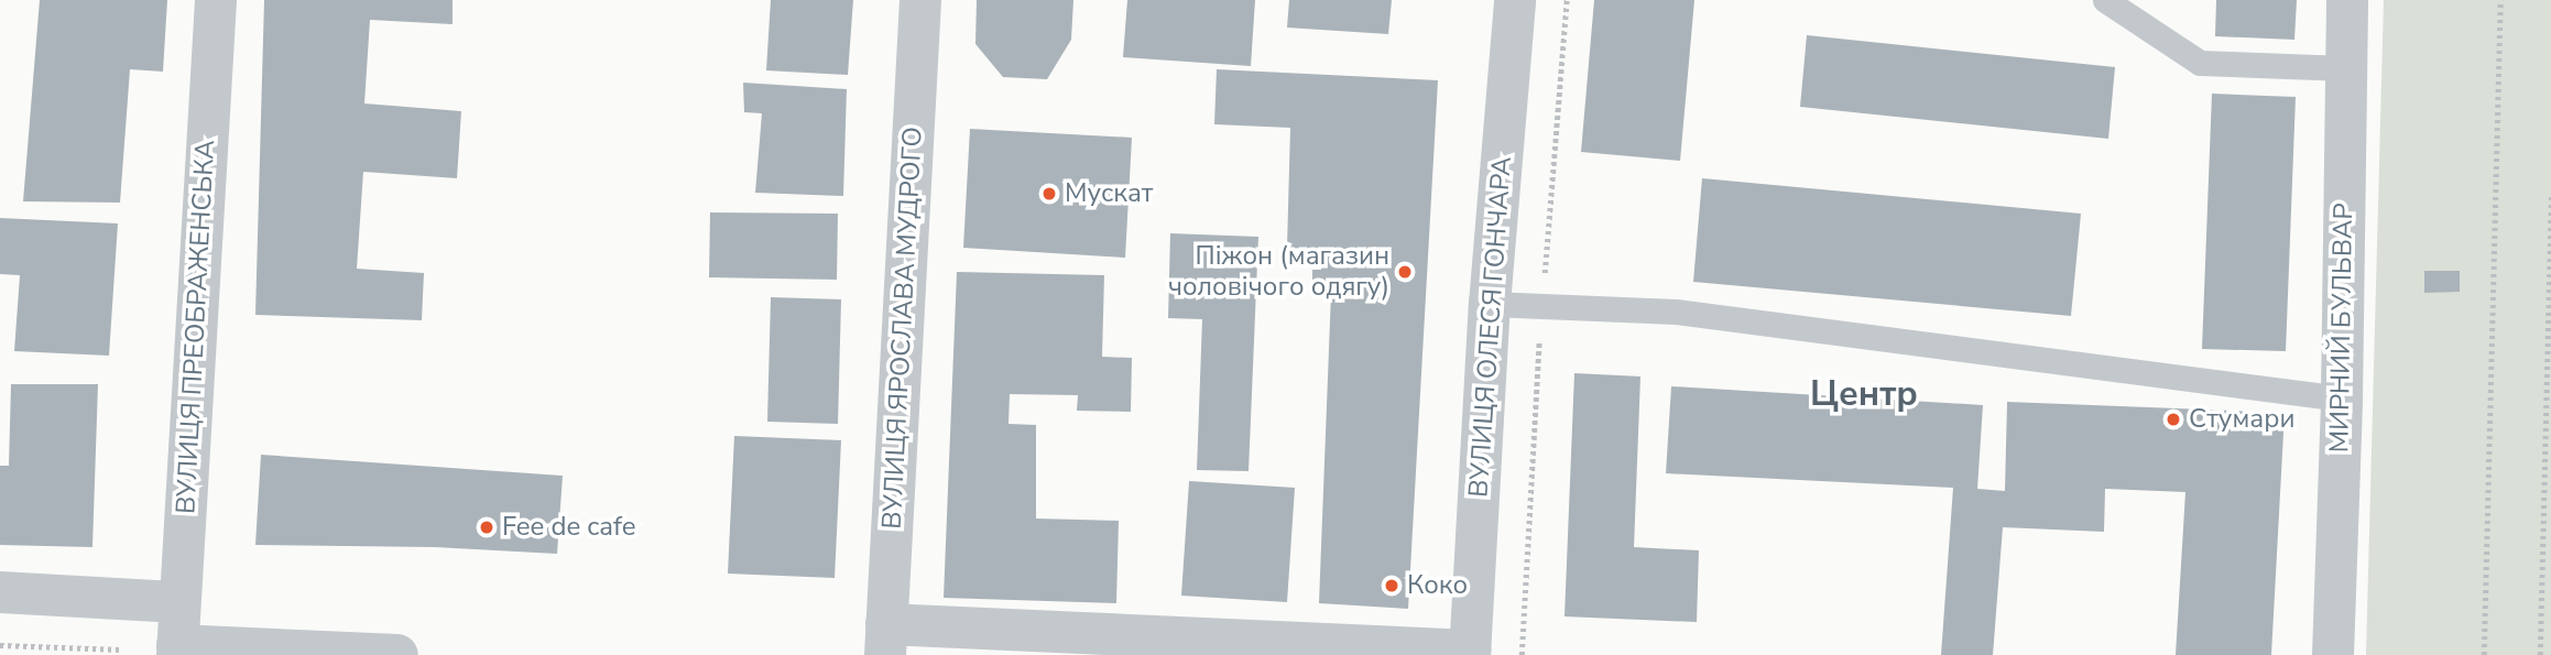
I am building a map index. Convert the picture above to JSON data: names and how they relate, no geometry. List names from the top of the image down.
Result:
{
  "streets": {
    "street": [
      "ВУЛИЦЯ ПРЕОБРАЖЕНСЬКА",
      "ВУЛИЦЯ ОЛЕСЯ ГОНЧАРА",
      "ВУЛИЦЯ ЯРОСЛАВА МУДРОГО",
      "МИРНИЙ БУЛЬВАР"
    ]
  },
  "districts": ["Центр"],
  "places": [
    "Мускат",
    "Піжон (магазин чоловічого одягу)",
    "Стумари",
    "Fee de cafe",
    "Коко"
  ]
}
